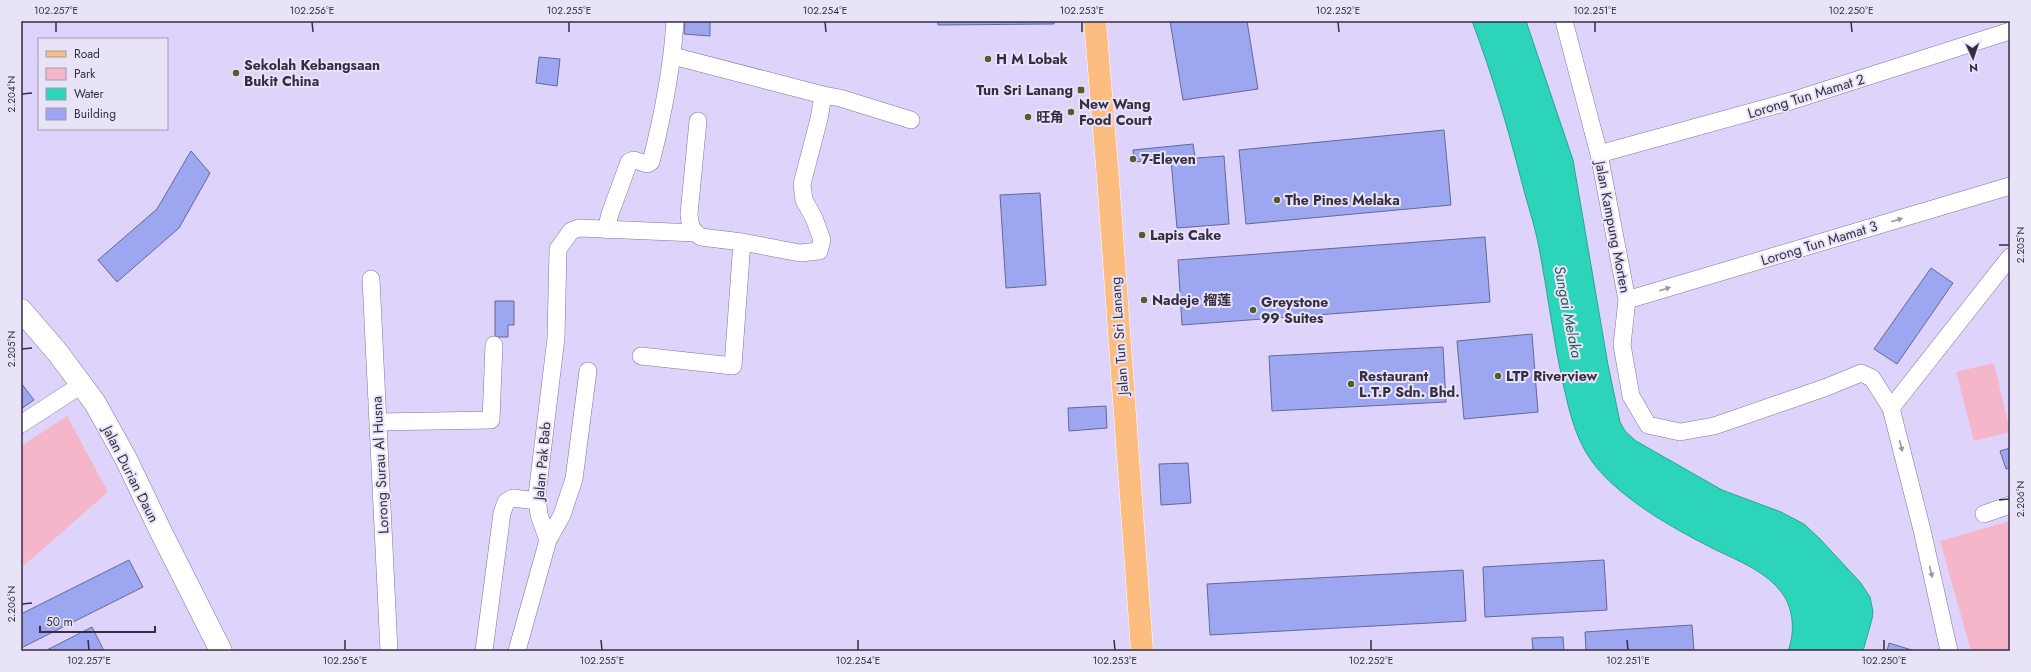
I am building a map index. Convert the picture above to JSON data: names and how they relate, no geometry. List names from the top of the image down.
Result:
{
  "streets": {
    "main road": ["Jalan Tun Sri Lanang"],
    "street": [
      "Lorong Tun Mamat 2",
      "Jalan Kampung Morten",
      "Lorong Tun Mamat 3",
      "Jalan Pak Bab",
      "Lorong Surau Al Husna",
      "Jalan Durian Daun"
    ]
  },
  "crossings": [
    ["Lorong Tun Mamat 2", "Jalan Kampung Morten"],
    ["Jalan Kampung Morten", "Lorong Tun Mamat 3"]
  ],
  "one_way": ["Lorong Tun Mamat 3"],
  "water": ["Sungai Melaka"],
  "places": {
    "other": [
      "H M Lobak",
      "Sekolah Kebangsaan Bukit China",
      "New Wang Food Court",
      "旺角",
      "7-Eleven",
      "The Pines Melaka",
      "Lapis Cake",
      "Nadeje 榴莲",
      "Greystone 99 Suites",
      "LTP Riverview",
      "Restaurant L.T.P Sdn. Bhd."
    ],
    "transit": ["Tun Sri Lanang"]
  },
  "legend": [
    "Road",
    "Park",
    "Water",
    "Building"
  ],
  "scale_bar": "50 m",
  "north": "bottom",
  "coordinates": [
    "102.257°E",
    "102.256°E",
    "102.255°E",
    "102.254°E",
    "102.253°E",
    "102.252°E",
    "102.251°E",
    "102.250°E",
    "2.204°N",
    "2.205°N",
    "2.206°N"
  ]
}
